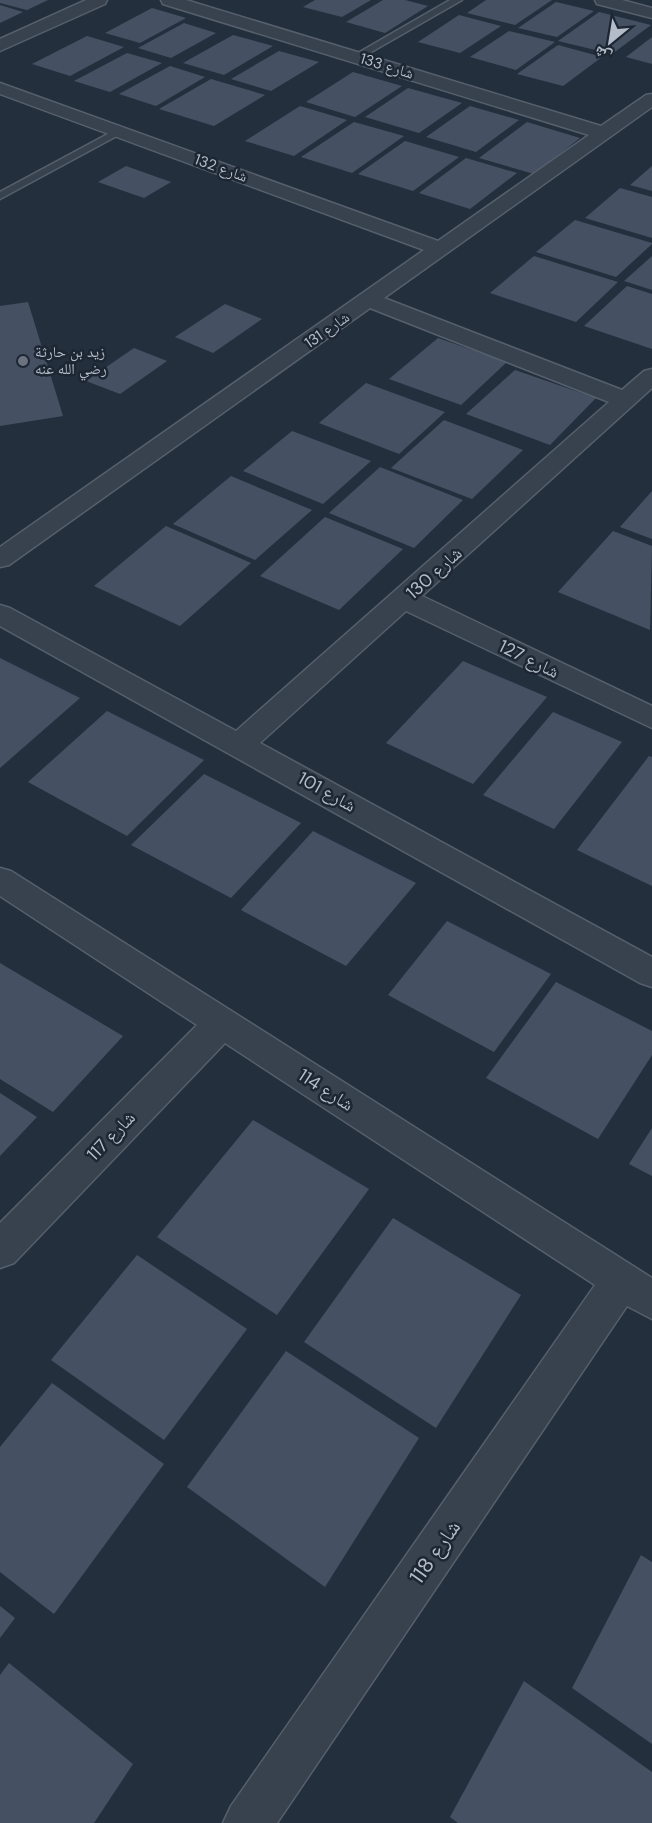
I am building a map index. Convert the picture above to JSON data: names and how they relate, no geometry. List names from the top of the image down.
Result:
{
  "streets": {
    "street": [
      "شارع 133",
      "شارع 132",
      "شارع 131",
      "شارع 130",
      "شارع 127",
      "شارع 101",
      "شارع 114",
      "شارع 117",
      "شارع 118"
    ]
  },
  "crossings": [
    ["شارع 133", "شارع 131"],
    ["شارع 132", "شارع 131"],
    ["شارع 130", "شارع 127"],
    ["شارع 130", "شارع 101"],
    ["شارع 114", "شارع 117"],
    ["شارع 114", "شارع 118"]
  ],
  "places": ["زيد بن حارثة رضي الله عنه"],
  "north": "bottom left"
}
